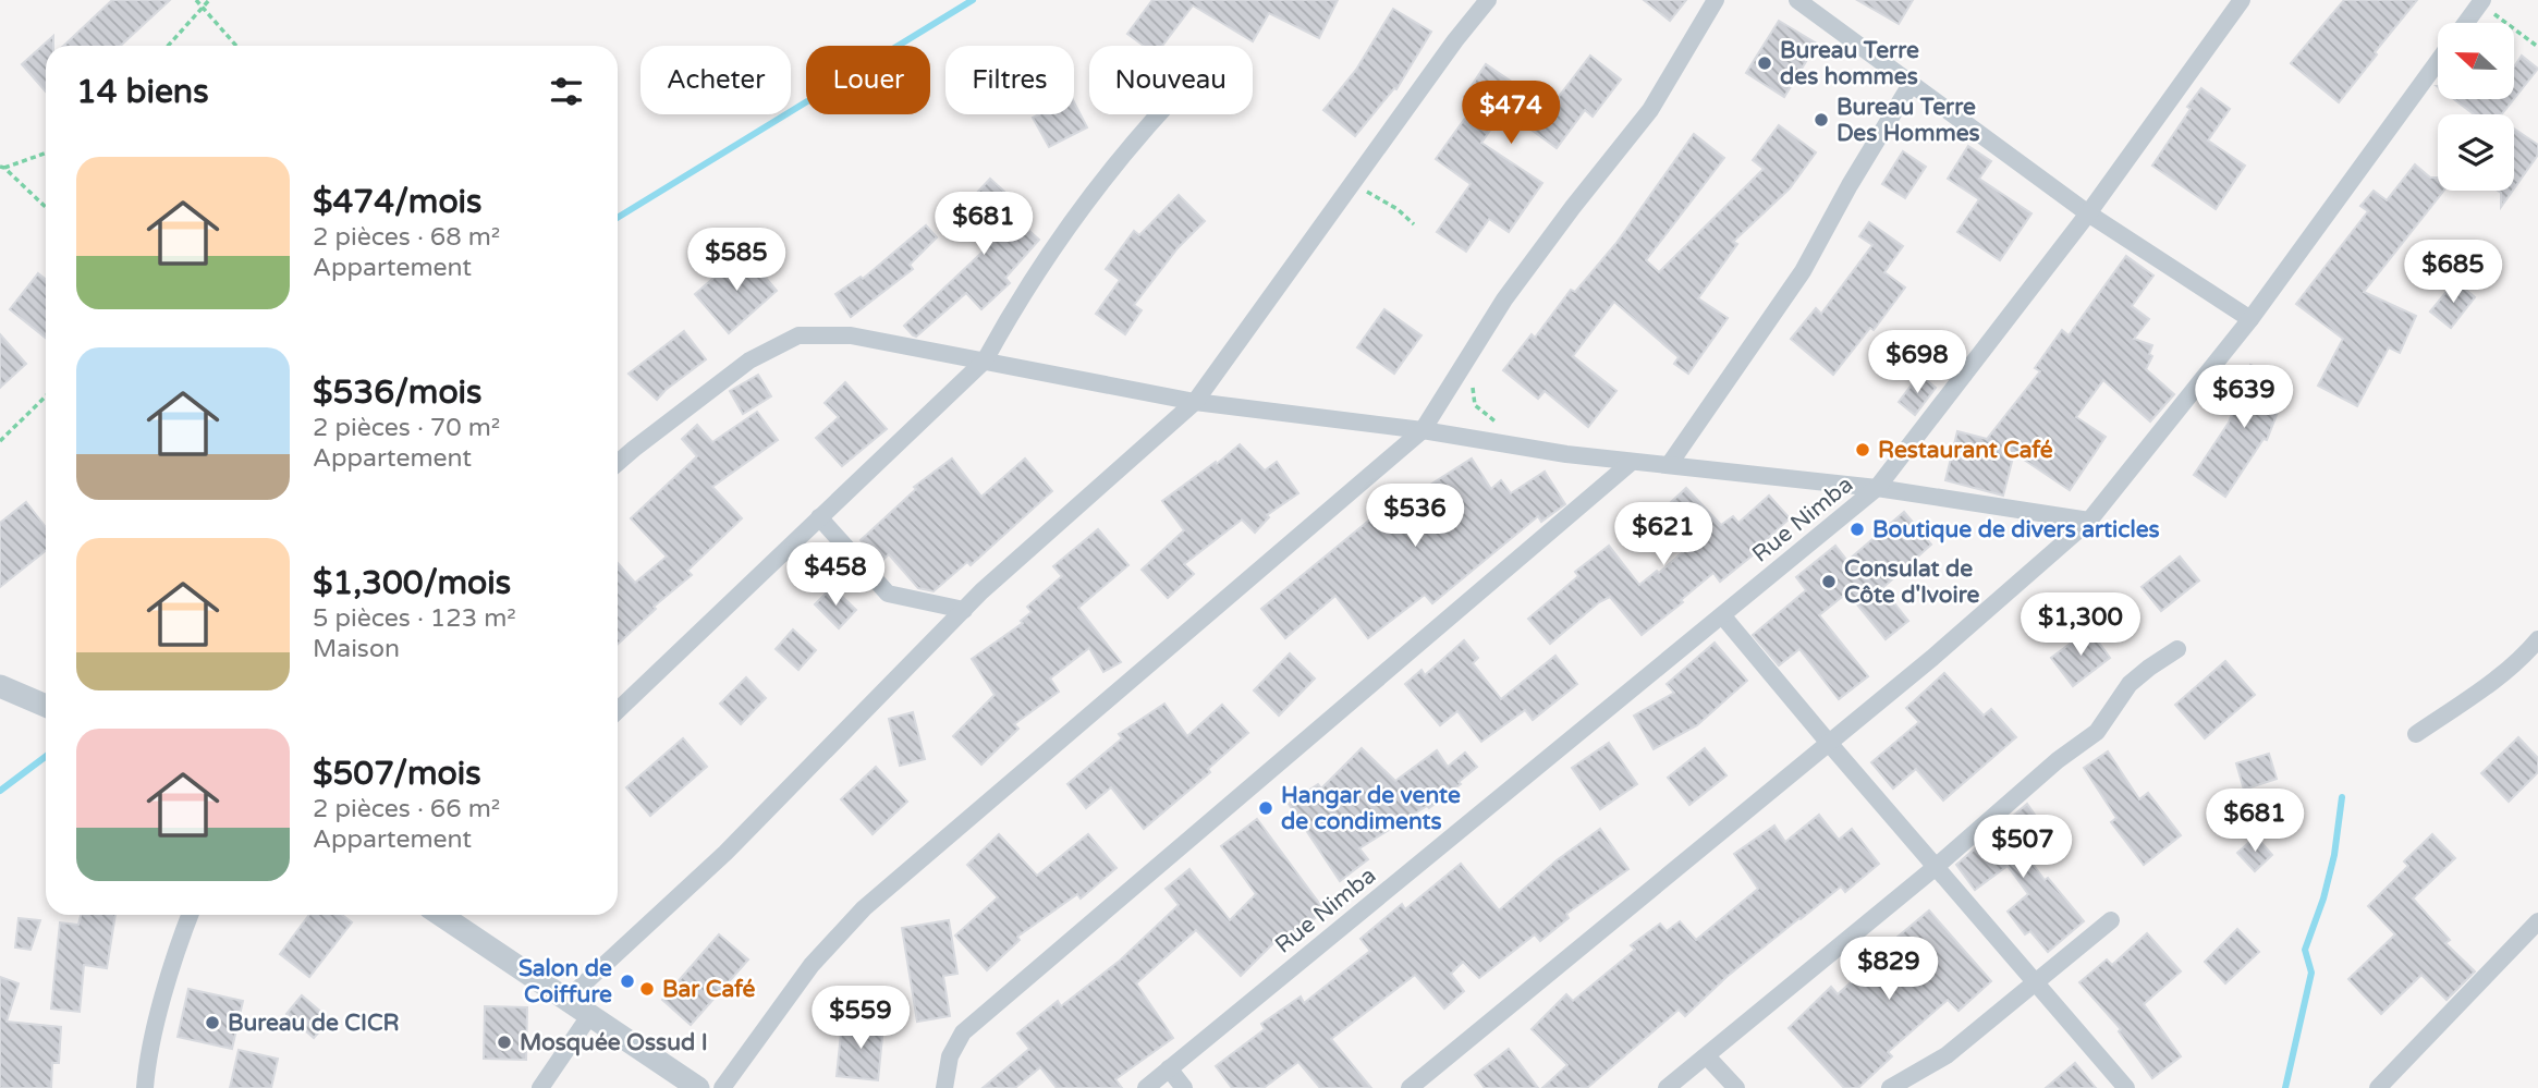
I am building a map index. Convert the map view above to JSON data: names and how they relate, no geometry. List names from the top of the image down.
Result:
{
  "streets": {
    "street": ["Rue Nimba"]
  },
  "places": [
    "Bureau Terre des hommes",
    "Bureau Terre Des Hommes",
    "Restaurant Café",
    "Boutique de divers articles",
    "Consulat de Côte d'Ivoire",
    "Hangar de vente de condiments",
    "Salon de Coiffure",
    "Bar Café",
    "Bureau de CICR",
    "Mosquée Ossud I"
  ],
  "north": "left",
  "page": {
    "chip": [
      "Acheter",
      "Louer",
      "Filtres",
      "Nouveau"
    ],
    "heading": "14 biens",
    "price": [
      "$474",
      "$681",
      "$585",
      "$685",
      "$698",
      "$639",
      "$536",
      "$621",
      "$458",
      "$1,300",
      "$681",
      "$507",
      "$829",
      "$559"
    ],
    "list": [
      {
        "name": "$474/mois",
        "note": "2 pièces · 68 m² · Appartement"
      },
      {
        "name": "$536/mois",
        "note": "2 pièces · 70 m² · Appartement"
      },
      {
        "name": "$1,300/mois",
        "note": "5 pièces · 123 m² · Maison"
      },
      {
        "name": "$507/mois",
        "note": "2 pièces · 66 m² · Appartement"
      }
    ]
  }
}
